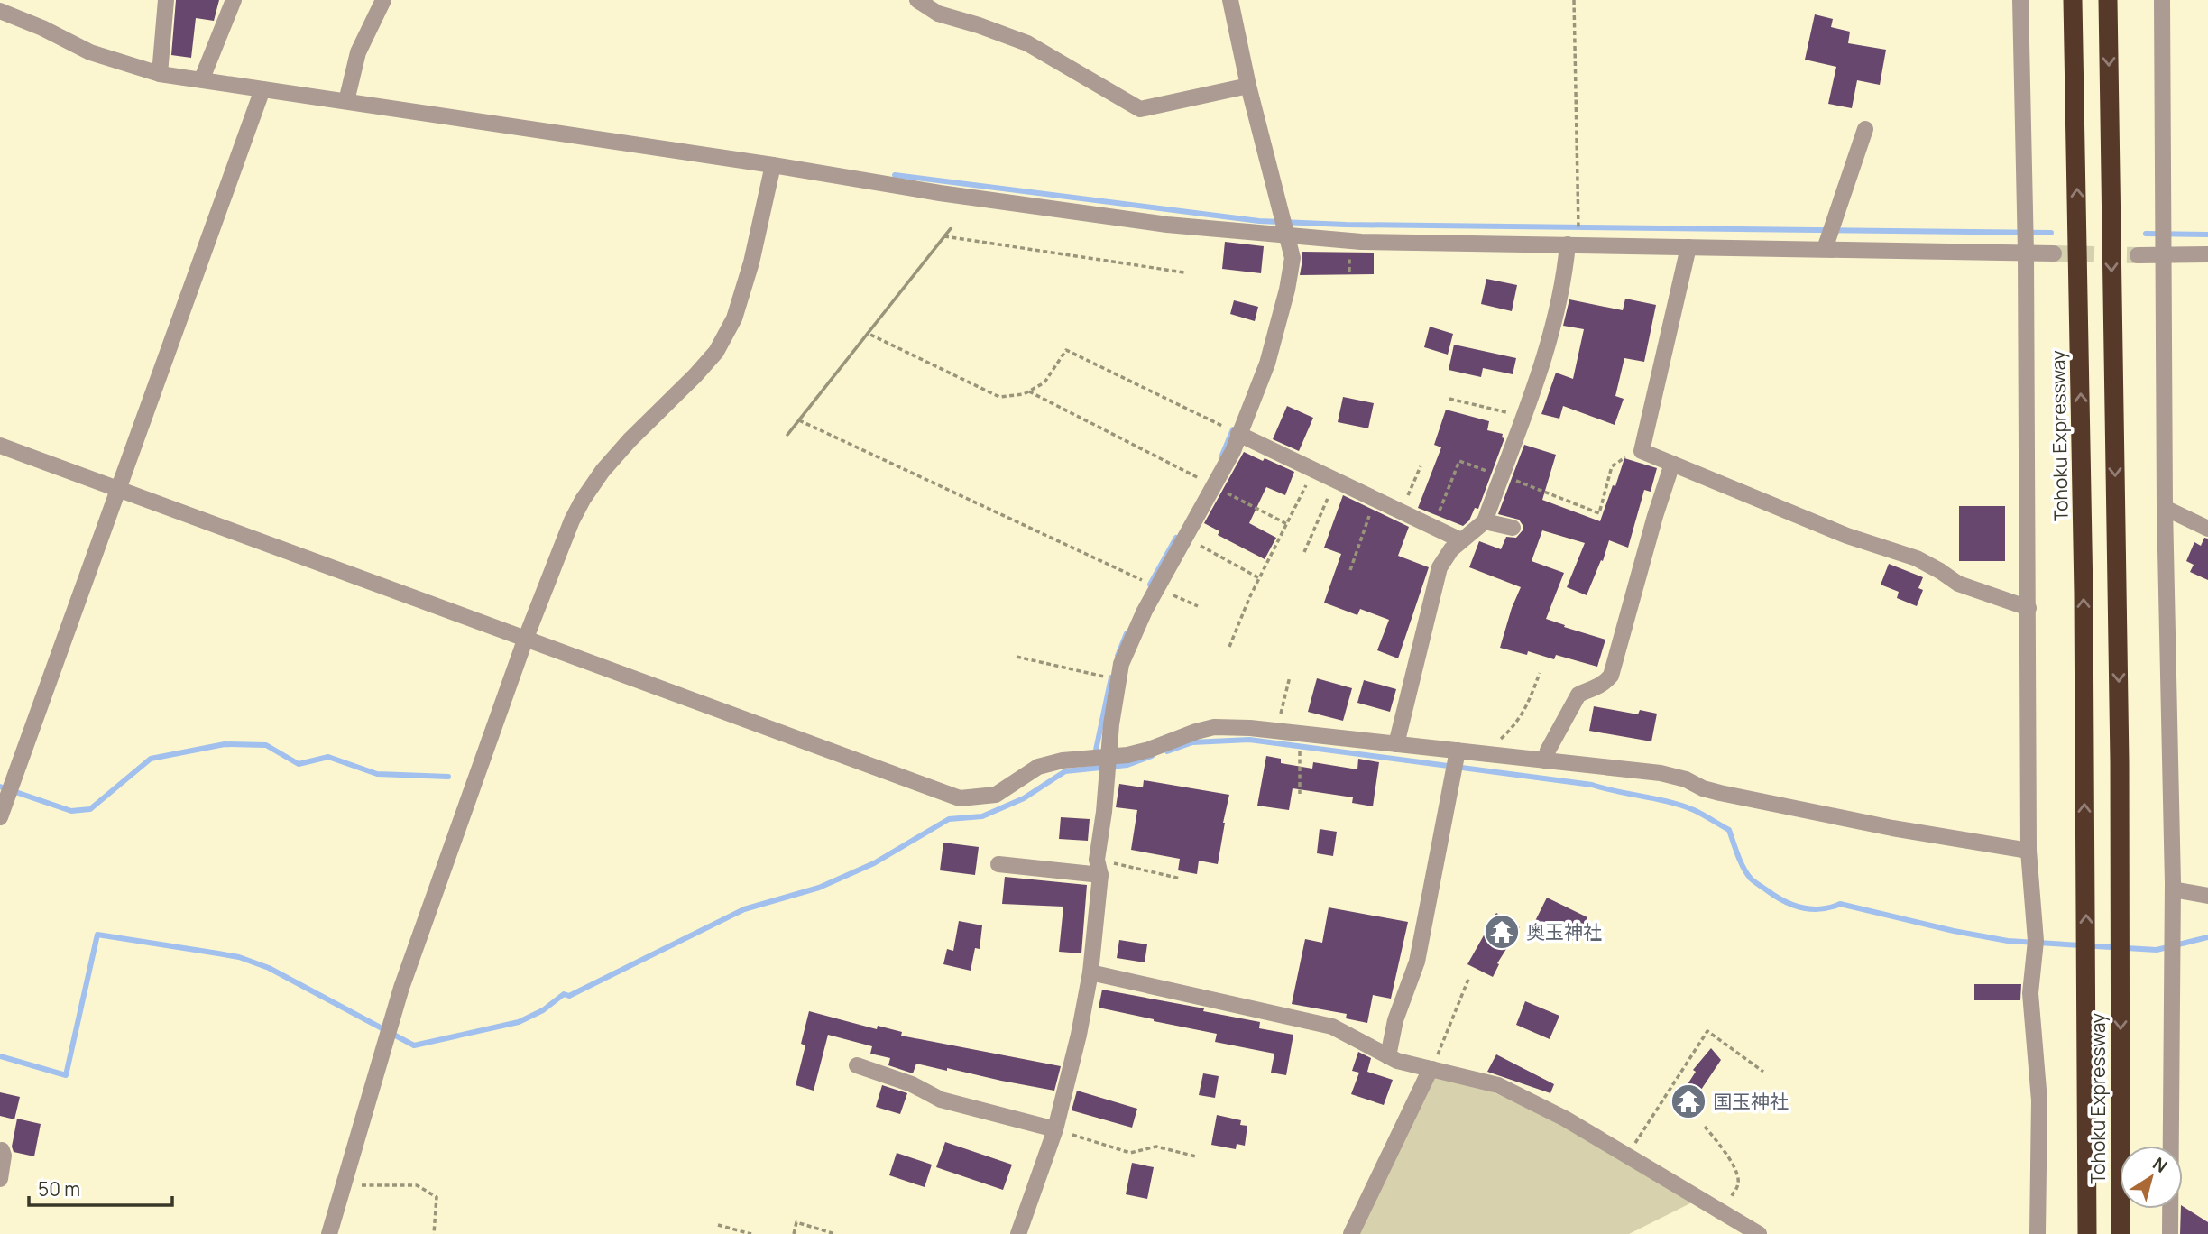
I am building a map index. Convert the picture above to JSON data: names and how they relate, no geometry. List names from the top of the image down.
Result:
{
  "streets": {
    "highway": ["Tohoku Expressway"]
  },
  "places": {
    "temple": ["奥玉神社", "国玉神社"]
  },
  "scale_bar": "50 m",
  "north": "top right"
}
